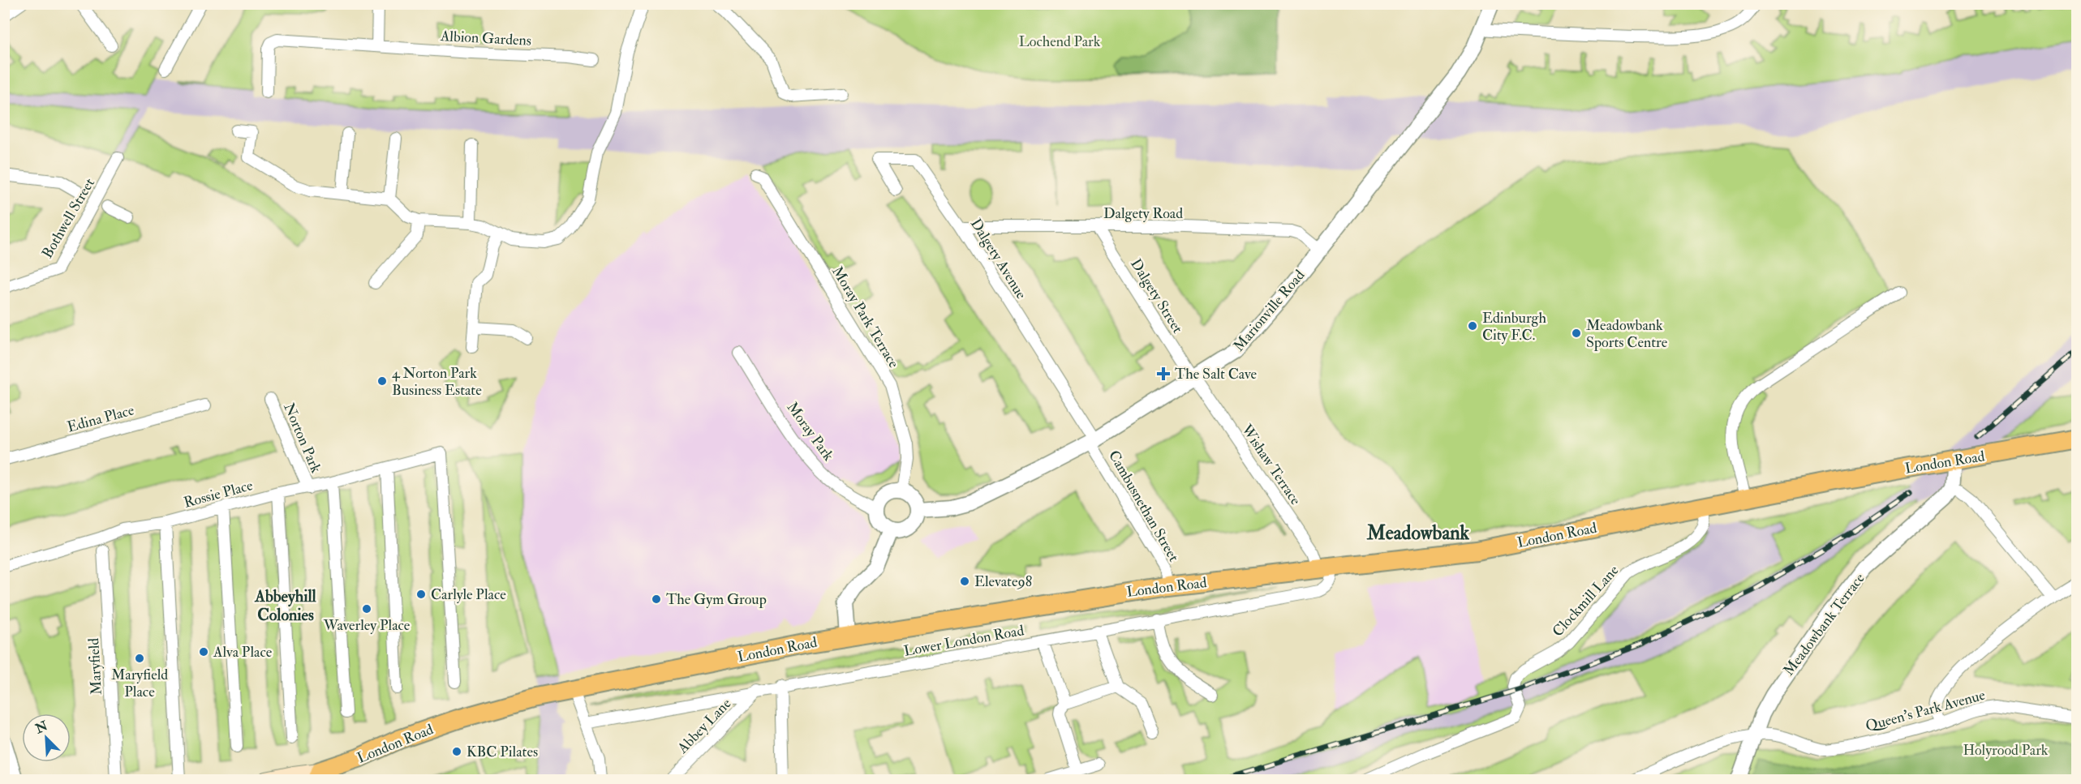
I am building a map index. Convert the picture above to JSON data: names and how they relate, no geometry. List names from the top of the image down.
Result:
{
  "streets": {
    "main road": ["London Road"],
    "street": [
      "Albion Gardens",
      "Dalgety Road",
      "Bothwell Street",
      "Dalgety Avenue",
      "Dalgety Street",
      "Marionville Road",
      "Moray Park Terrace",
      "Edina Place",
      "Moray Park",
      "Norton Park",
      "Wishaw Terrace",
      "Rossie Place",
      "Cambusnethan Street",
      "Clockmill Lane",
      "Meadowbank Terrace",
      "Lower London Road",
      "Maryfield",
      "Queen's Park Avenue",
      "Abbey Lane"
    ]
  },
  "crossings": [
    ["Dalgety Road", "Dalgety Avenue"],
    ["Dalgety Road", "Dalgety Street"],
    ["Dalgety Road", "Marionville Road"],
    ["Dalgety Avenue", "Marionville Road"],
    ["Dalgety Avenue", "Cambusnethan Street"],
    ["Dalgety Street", "Marionville Road"],
    ["Dalgety Street", "Wishaw Terrace"],
    ["Marionville Road", "Moray Park Terrace"],
    ["Marionville Road", "Moray Park"],
    ["Marionville Road", "Wishaw Terrace"],
    ["Marionville Road", "Cambusnethan Street"],
    ["Moray Park Terrace", "Moray Park"],
    ["Norton Park", "Rossie Place"],
    ["London Road", "Wishaw Terrace"],
    ["London Road", "Cambusnethan Street"],
    ["London Road", "Clockmill Lane"],
    ["London Road", "Lower London Road"],
    ["Wishaw Terrace", "Lower London Road"],
    ["Meadowbank Terrace", "Queen's Park Avenue"],
    ["Lower London Road", "Abbey Lane"]
  ],
  "districts": ["Meadowbank", "Abbeyhill Colonies"],
  "parks": ["Lochend Park", "Holyrood Park"],
  "places": {
    "other": [
      "Edinburgh City F.C.",
      "Meadowbank Sports Centre",
      "4 Norton Park Business Estate",
      "Elevate98",
      "Carlyle Place",
      "The Gym Group",
      "Waverley Place",
      "Alva Place",
      "Maryfield Place",
      "KBC Pilates"
    ],
    "health": ["The Salt Cave"]
  },
  "north": "top left"
}
